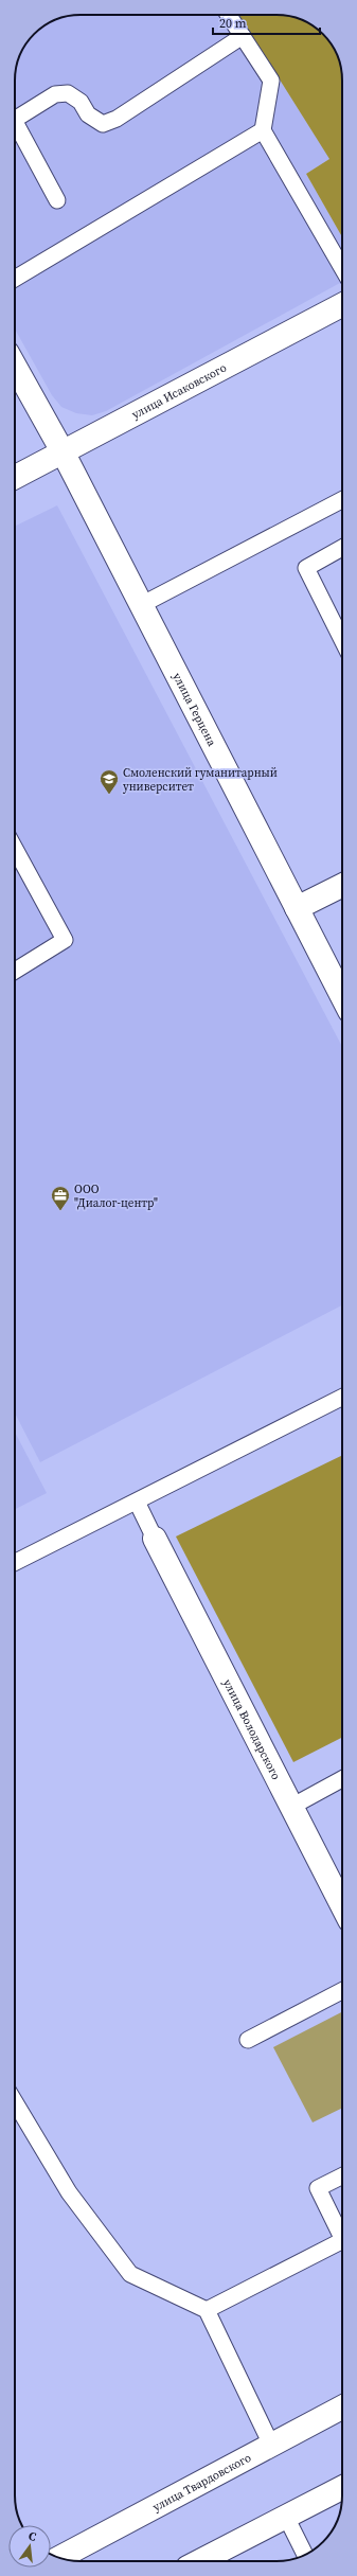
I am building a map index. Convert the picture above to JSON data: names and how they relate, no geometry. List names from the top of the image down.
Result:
{
  "streets": {
    "street": [
      "улица Исаковского",
      "улица Герцена",
      "улица Володарского",
      "улица Твардовского"
    ]
  },
  "crossings": [
    ["улица Исаковского", "улица Герцена"]
  ],
  "places": {
    "school or university": ["Смоленский гуманитарный университет"],
    "office": ["ООО \"Диалог-центр\""]
  },
  "scale_bar": "20 m",
  "north": "top"
}
